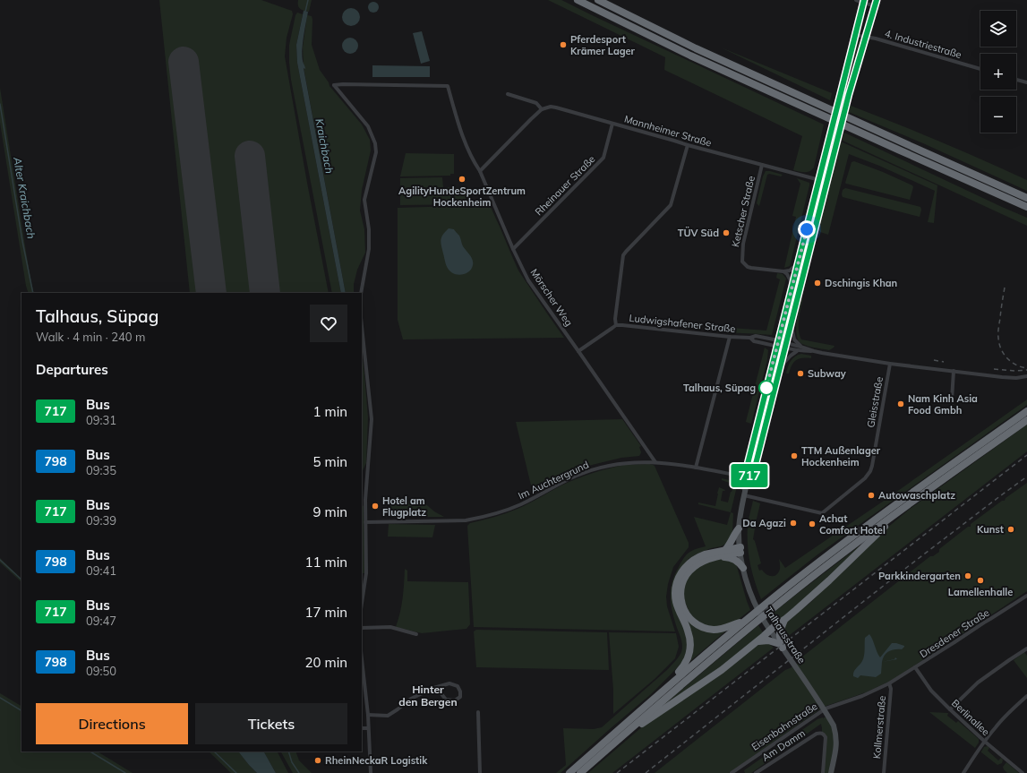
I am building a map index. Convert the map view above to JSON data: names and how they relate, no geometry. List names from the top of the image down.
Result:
{
  "streets": {
    "main road": ["Talhausstraße"],
    "street": [
      "4. Industriestraße",
      "Mannheimer Straße",
      "Rheinauer Straße",
      "Ketscher Straße",
      "Mörscher Weg",
      "Ludwigshafener Straße",
      "Gleisstraße",
      "Im Auchtergrund",
      "Dresdener Straße",
      "Berlinallee",
      "Eisenbahnstraße",
      "Kollmerstraße",
      "Am Damm"
    ]
  },
  "crossings": [
    ["4. Industriestraße", "Talhausstraße"],
    ["Mannheimer Straße", "Rheinauer Straße"],
    ["Mannheimer Straße", "Ketscher Straße"],
    ["Mannheimer Straße", "Talhausstraße"],
    ["Rheinauer Straße", "Mörscher Weg"],
    ["Mörscher Weg", "Ludwigshafener Straße"],
    ["Mörscher Weg", "Im Auchtergrund"],
    ["Ludwigshafener Straße", "Gleisstraße"],
    ["Ludwigshafener Straße", "Talhausstraße"],
    ["Gleisstraße", "Talhausstraße"],
    ["Im Auchtergrund", "Talhausstraße"],
    ["Dresdener Straße", "Berlinallee"],
    ["Dresdener Straße", "Eisenbahnstraße"],
    ["Dresdener Straße", "Kollmerstraße"],
    ["Eisenbahnstraße", "Kollmerstraße"]
  ],
  "districts": ["Hinter den Bergen"],
  "water": ["Kraichbach", "Alter Kraichbach"],
  "places": [
    "Pferdesport Krämer Lager",
    "AgilityHundeSportZentrum Hockenheim",
    "TÜV Süd",
    "Dschingis Khan",
    "Subway",
    "Talhaus, Süpag",
    "Nam Kinh Asia Food Gmbh",
    "TTM Außenlager Hockenheim",
    "Autowaschplatz",
    "Hotel am Flugplatz",
    "Da Agazi",
    "Achat Comfort Hotel",
    "Kunst",
    "Parkkindergarten",
    "Lamellenhalle",
    "RheinNeckaR Logistik"
  ],
  "lines": ["bus line 717"],
  "page": {
    "on_map": "717",
    "map_buttons": ["+", "−"],
    "heading": [
      ["Talhaus, Süpag", "Walk · 4 min · 240 m"],
      "Departures"
    ],
    "list": [
      {
        "mark": "717",
        "name": "Bus",
        "note": "09:31",
        "value": "1 min"
      },
      {
        "mark": "798",
        "name": "Bus",
        "note": "09:35",
        "value": "5 min"
      },
      {
        "mark": "717",
        "name": "Bus",
        "note": "09:39",
        "value": "9 min"
      },
      {
        "mark": "798",
        "name": "Bus",
        "note": "09:41",
        "value": "11 min"
      },
      {
        "mark": "717",
        "name": "Bus",
        "note": "09:47",
        "value": "17 min"
      },
      {
        "mark": "798",
        "name": "Bus",
        "note": "09:50",
        "value": "20 min"
      }
    ],
    "buttons": ["Directions", "Tickets"]
  }
}
